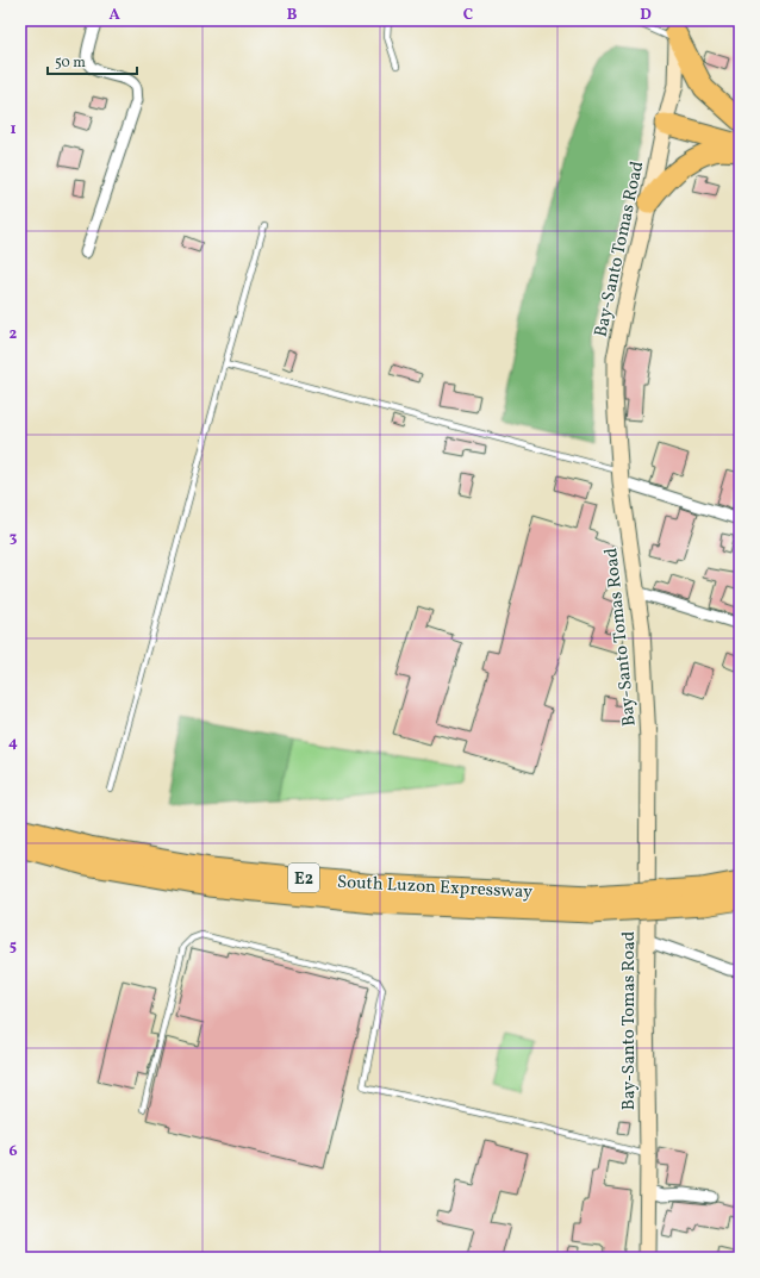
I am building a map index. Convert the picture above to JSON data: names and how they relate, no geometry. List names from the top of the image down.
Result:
{
  "streets": {
    "highway": ["E2", "South Luzon Expressway"],
    "main road": ["Bay-Santo Tomas Road"]
  },
  "scale_bar": "50 m",
  "grid": {
    "columns": [
      "A",
      "B",
      "C",
      "D"
    ],
    "rows": [
      "1",
      "2",
      "3",
      "4",
      "5",
      "6"
    ]
  }
}
